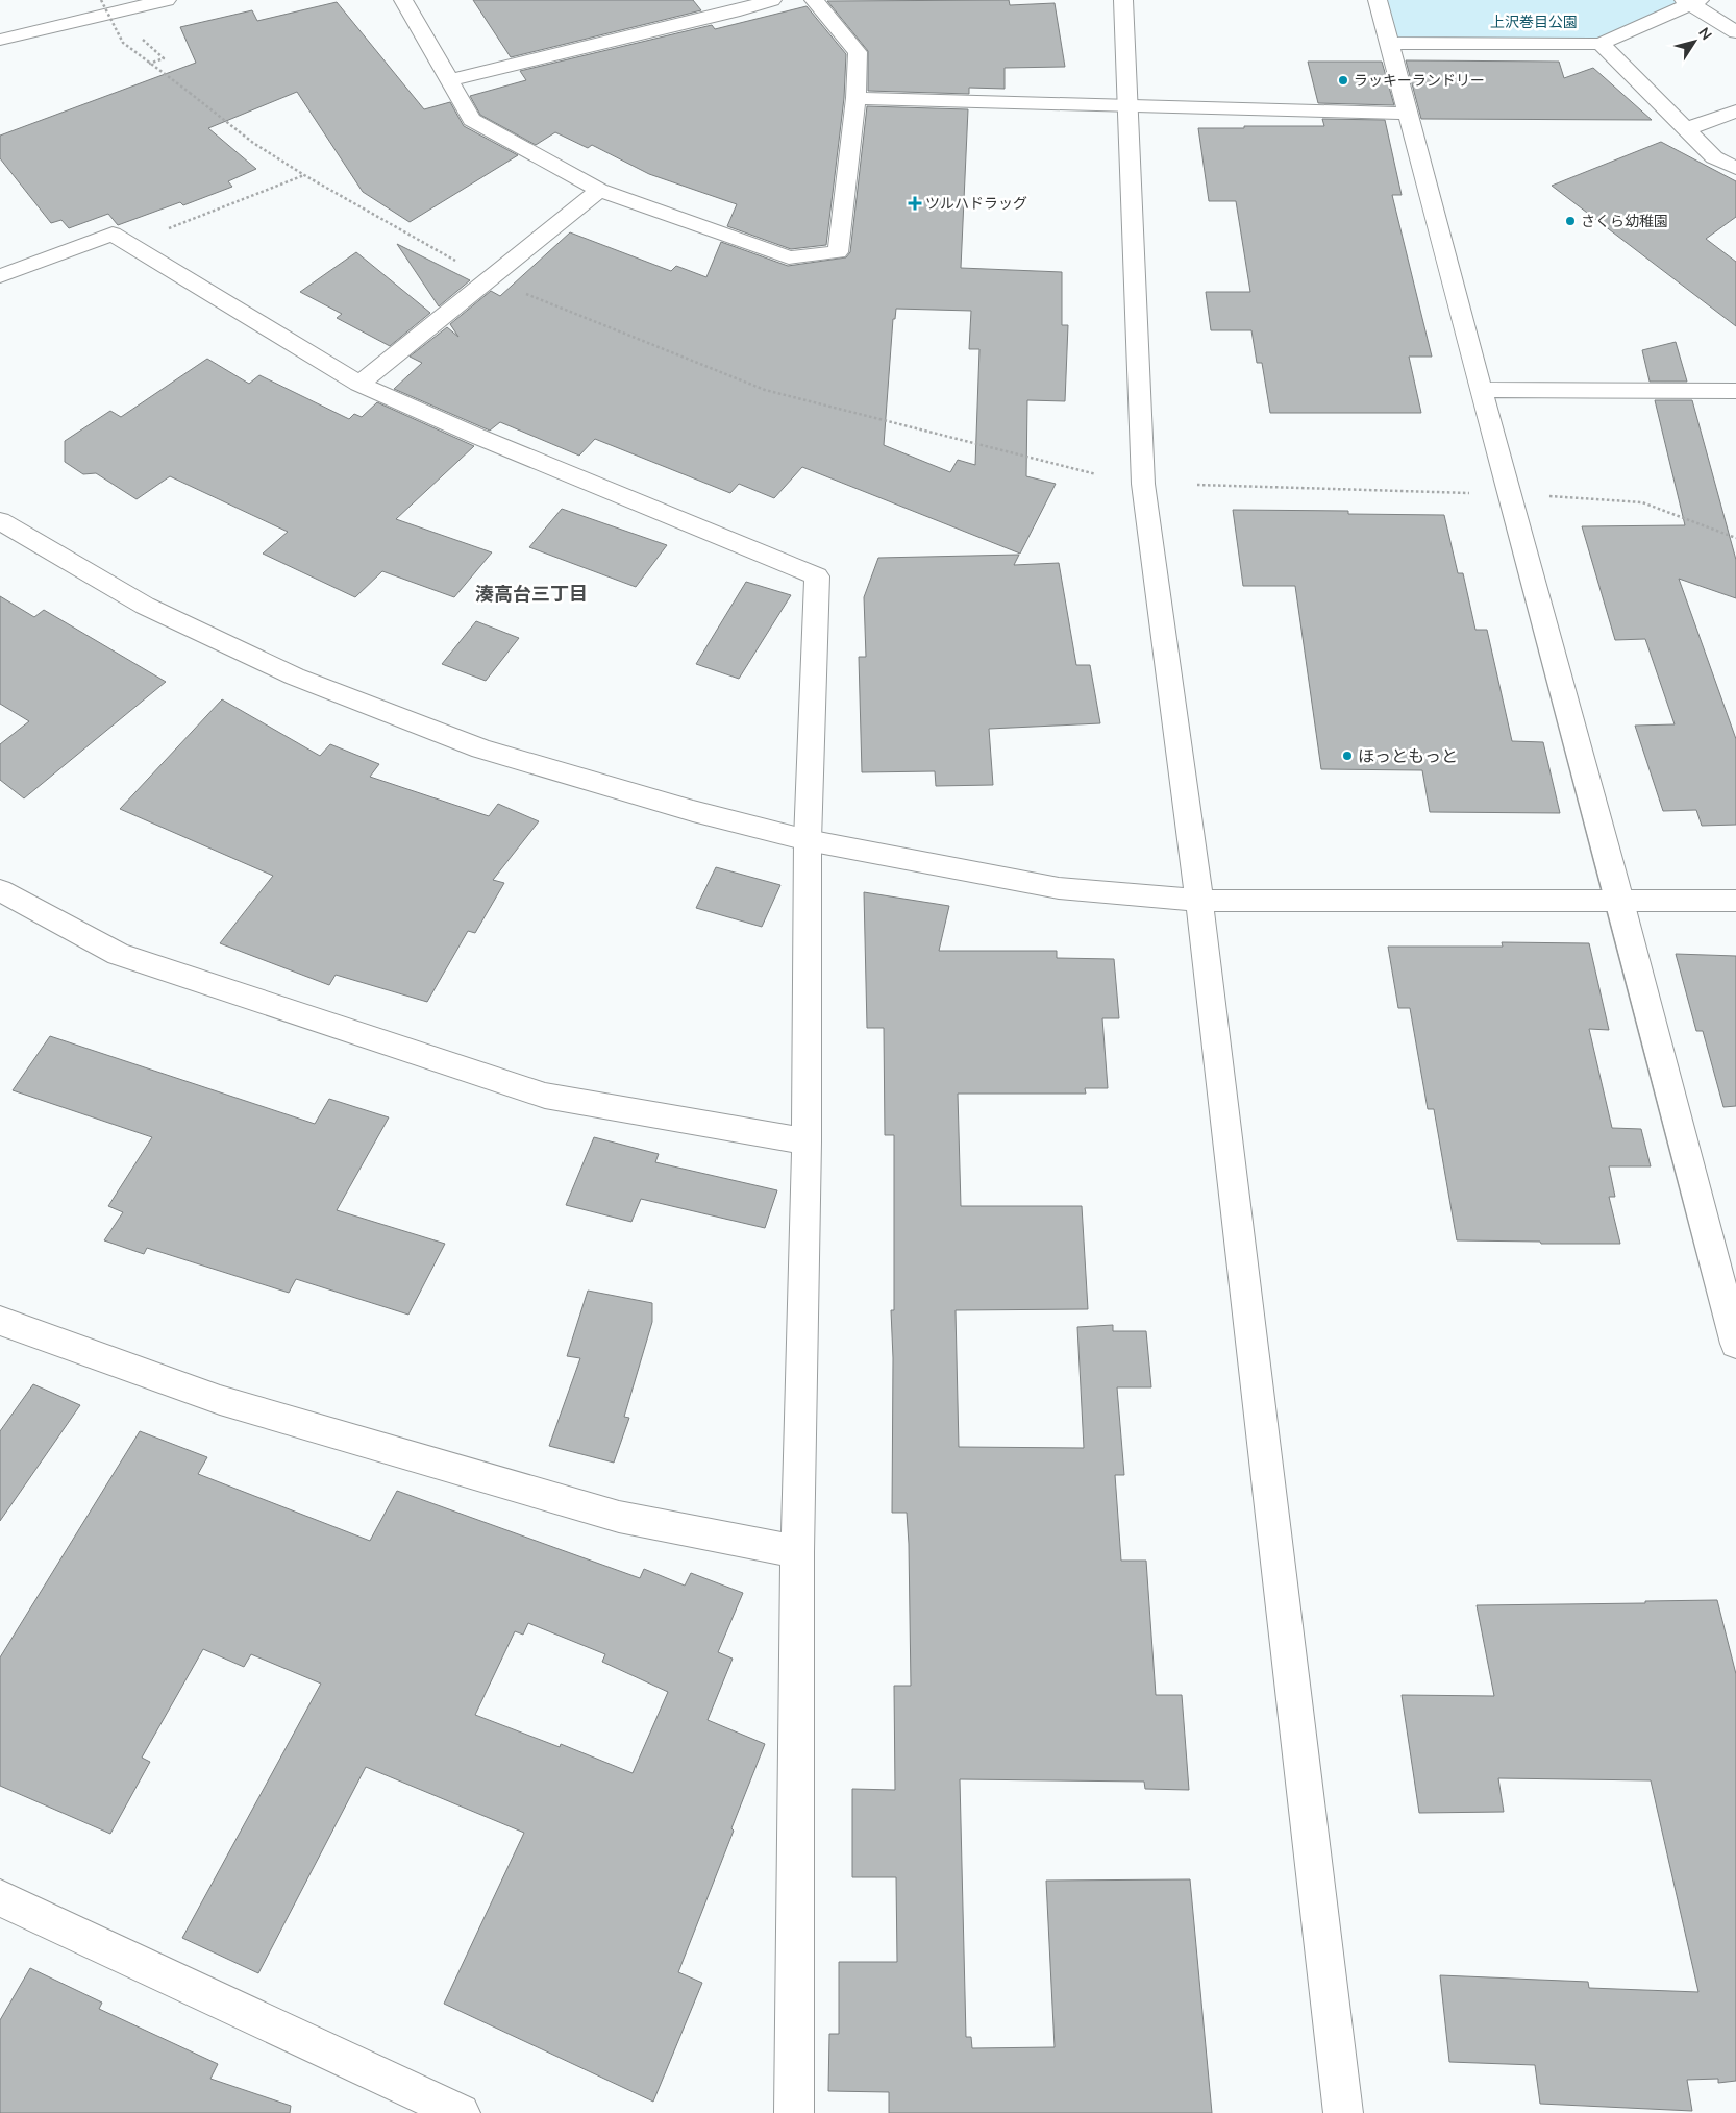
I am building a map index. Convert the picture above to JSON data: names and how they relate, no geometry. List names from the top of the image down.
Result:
{
  "districts": ["湊高台三丁目"],
  "parks": ["上沢巻目公園"],
  "places": {
    "other": ["ラッキーランドリー", "さくら幼稚園", "ほっともっと"],
    "health": ["ツルハドラッグ"]
  },
  "north": "top right"
}
